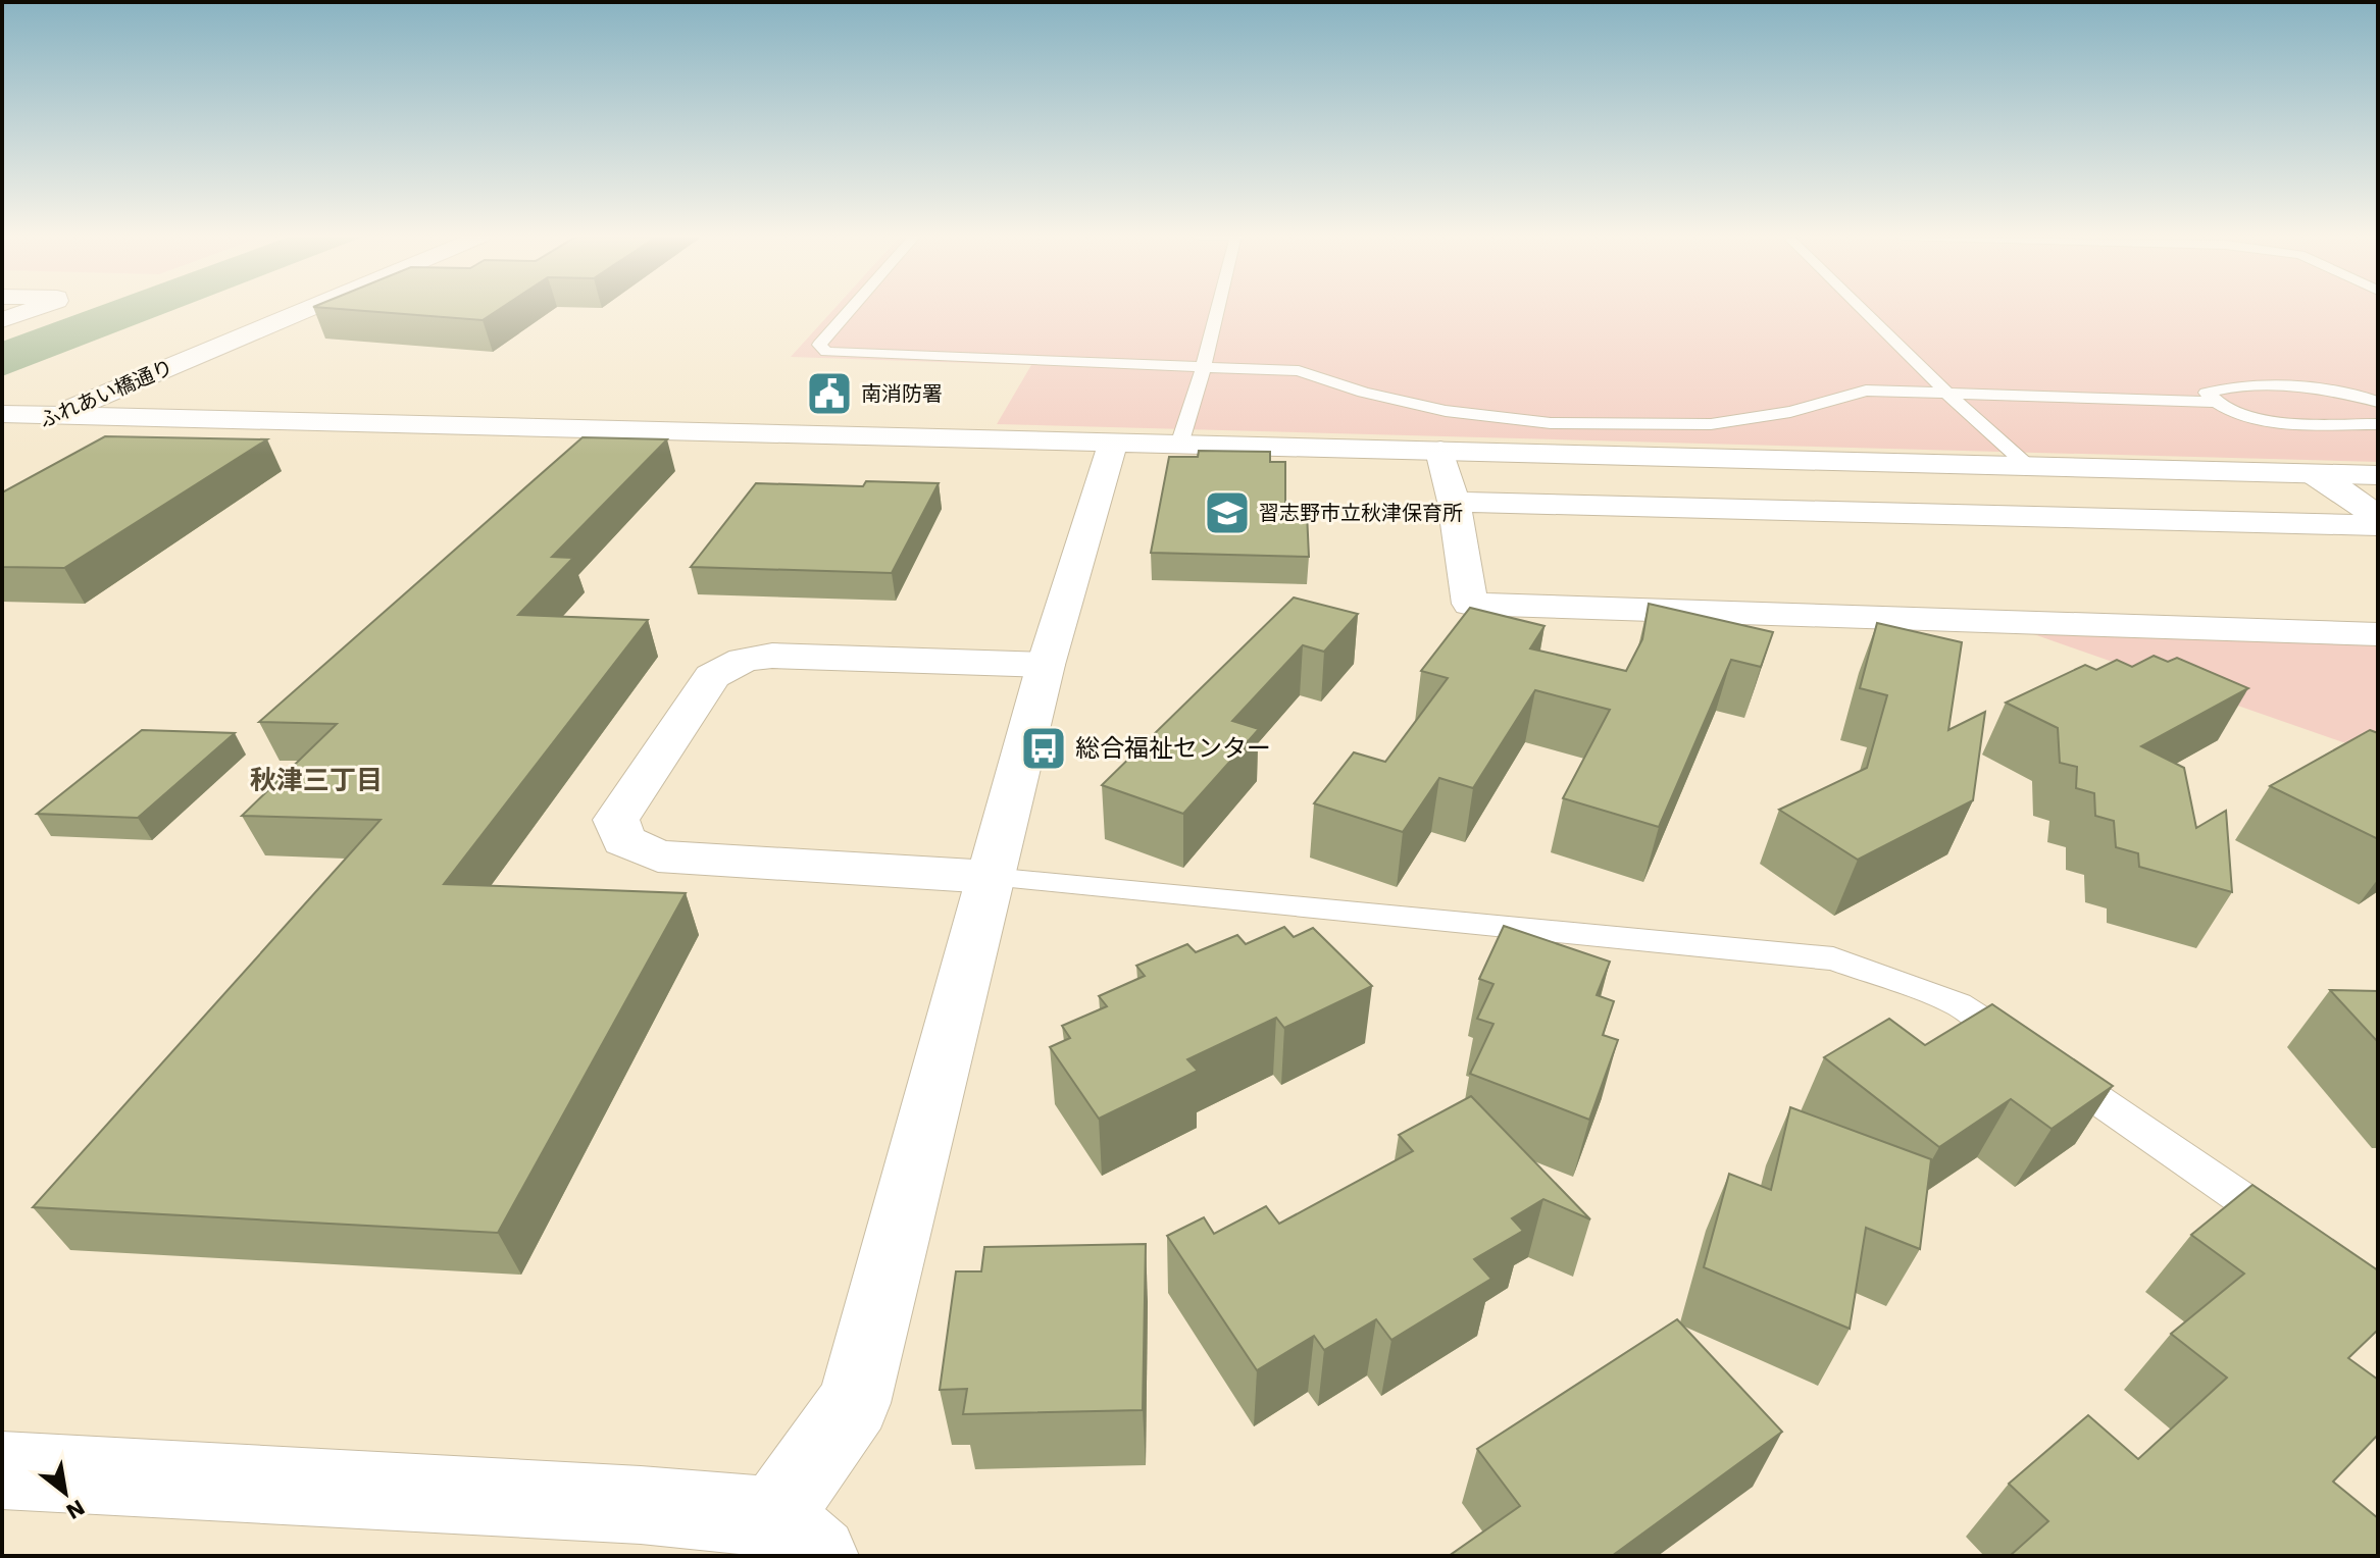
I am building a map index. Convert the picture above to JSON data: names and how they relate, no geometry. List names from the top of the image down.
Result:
{
  "streets": {
    "street": ["ふれあい橋通り"]
  },
  "districts": ["秋津三丁目"],
  "places": {
    "public building": ["南消防署"],
    "school or university": ["習志野市立秋津保育所"],
    "bus stop": ["総合福祉センター"]
  },
  "north": "bottom right"
}
